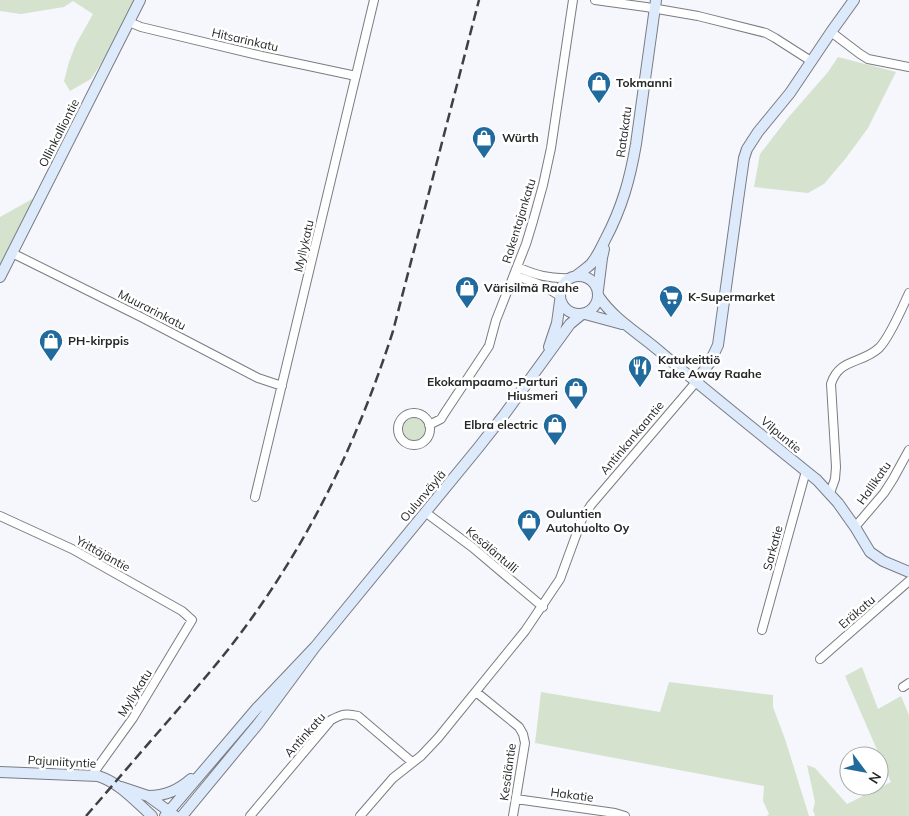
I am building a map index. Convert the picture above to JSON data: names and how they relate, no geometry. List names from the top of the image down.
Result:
{
  "streets": {
    "main road": [
      "Ratakatu",
      "Ollinkalliontie",
      "Vilpuntie",
      "Antinkankaantie",
      "Oulunväylä",
      "Pajuniityntie"
    ],
    "street": [
      "Hitsarinkatu",
      "Rakentajankatu",
      "Myllykatu",
      "Muurarinkatu",
      "Hallikatu",
      "Sarkatie",
      "Kesäläntulli",
      "Yrittäjäntie",
      "Eräkatu",
      "Antinkatu",
      "Kesäläntie",
      "Hakatie"
    ]
  },
  "crossings": [
    ["Hitsarinkatu", "Ollinkalliontie"],
    ["Hitsarinkatu", "Myllykatu"],
    ["Ratakatu", "Vilpuntie"],
    ["Ratakatu", "Oulunväylä"],
    ["Ollinkalliontie", "Muurarinkatu"],
    ["Myllykatu", "Muurarinkatu"],
    ["Myllykatu", "Yrittäjäntie"],
    ["Myllykatu", "Pajuniityntie"],
    ["Vilpuntie", "Antinkankaantie"],
    ["Vilpuntie", "Hallikatu"],
    ["Vilpuntie", "Oulunväylä"],
    ["Vilpuntie", "Sarkatie"],
    ["Antinkankaantie", "Kesäläntulli"],
    ["Antinkankaantie", "Antinkatu"],
    ["Antinkankaantie", "Kesäläntie"],
    ["Oulunväylä", "Kesäläntulli"],
    ["Oulunväylä", "Pajuniityntie"],
    ["Kesäläntie", "Hakatie"]
  ],
  "places": {
    "shop": [
      "Tokmanni",
      "Würth",
      "Värisilmä Raahe",
      "PH-kirppis",
      "Ekokampaamo-Parturi Hiusmeri",
      "Elbra electric",
      "Ouluntien Autohuolto Oy"
    ],
    "supermarket": ["K-Supermarket"],
    "restaurant": ["Katukeittiö Take Away Raahe"]
  },
  "north": "bottom right"
}
